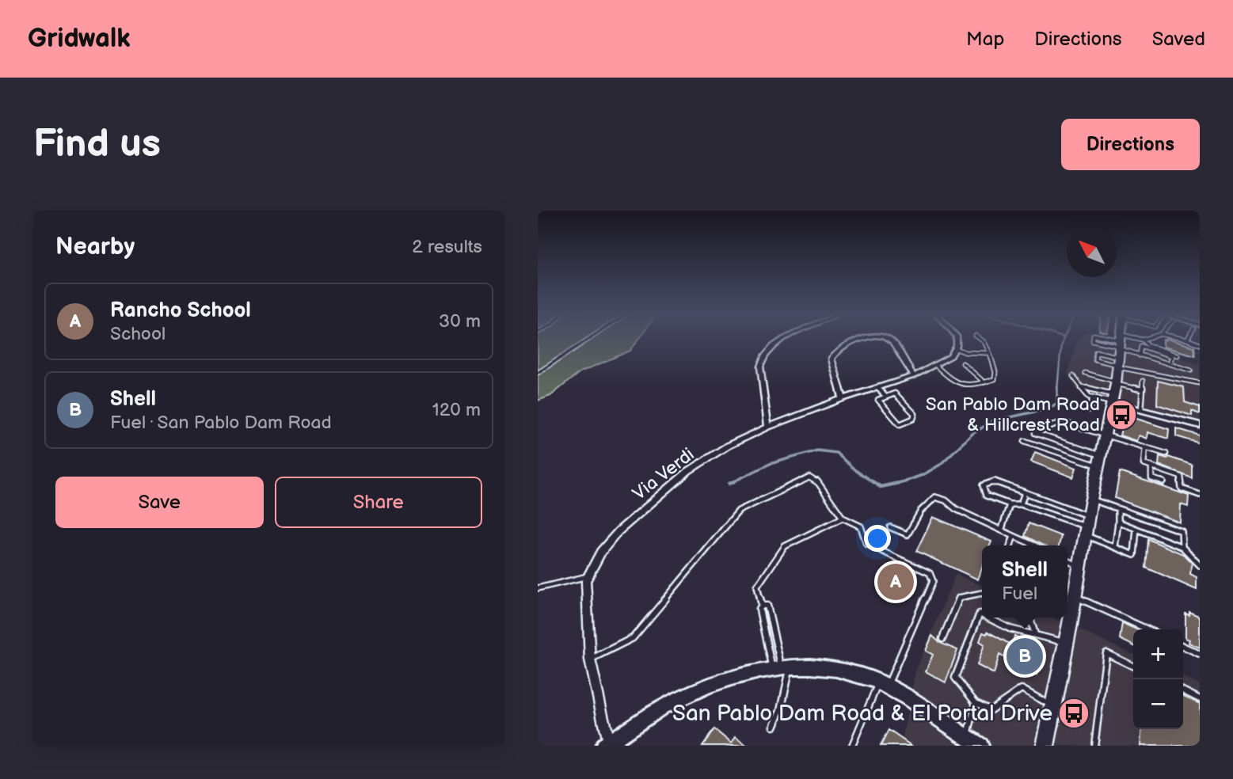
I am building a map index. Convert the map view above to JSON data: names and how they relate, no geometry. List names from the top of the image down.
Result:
{
  "streets": {
    "street": ["Via Verdi"]
  },
  "places": {
    "bus stop": ["San Pablo Dam Road & Hillcrest Road", "San Pablo Dam Road & El Portal Drive"]
  },
  "north": "top left",
  "page": {
    "header": "Gridwalk",
    "nav": ["Map", "Directions", "Saved"],
    "buttons": [
      "Directions",
      ["Save", "Share"]
    ],
    "title": "Find us",
    "heading": ["Nearby", "2 results"],
    "list": [
      {
        "mark": "A",
        "name": "Rancho School",
        "note": "School",
        "value": "30 m"
      },
      {
        "mark": "B",
        "name": "Shell",
        "note": "Fuel · San Pablo Dam Road",
        "value": "120 m"
      }
    ],
    "popup": ["Shell", "Fuel"],
    "pins": ["A", "B"],
    "map_buttons": ["+", "−"]
  }
}
